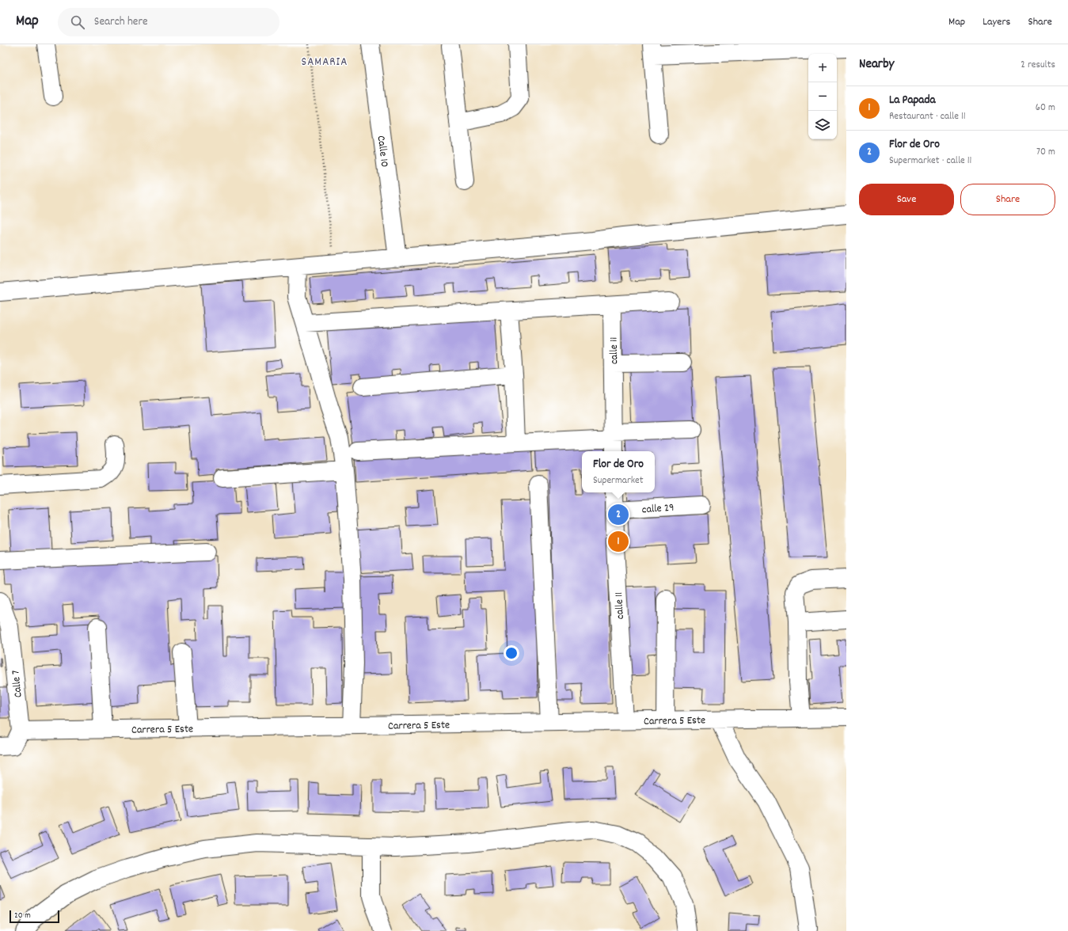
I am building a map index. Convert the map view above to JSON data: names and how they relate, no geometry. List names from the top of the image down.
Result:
{
  "streets": {
    "street": [
      "Calle 10",
      "calle 11",
      "calle 29",
      "Calle 7",
      "Carrera 5 Este"
    ]
  },
  "crossings": [
    ["calle 11", "calle 29"],
    ["calle 11", "Carrera 5 Este"],
    ["Calle 7", "Carrera 5 Este"]
  ],
  "districts": ["SAMARIA"],
  "scale_bar": "20 m",
  "page": {
    "header": "Map",
    "search": "Search here",
    "nav": ["Map", "Layers", "Share"],
    "heading": ["Nearby", "2 results"],
    "map_buttons": ["+", "−"],
    "list": [
      {
        "mark": "1",
        "name": "La Papada",
        "note": "Restaurant · calle 11",
        "value": "60 m"
      },
      {
        "mark": "2",
        "name": "Flor de Oro",
        "note": "Supermarket · calle 11",
        "value": "70 m"
      }
    ],
    "buttons": ["Save", "Share"],
    "popup": ["Flor de Oro", "Supermarket"],
    "pins": ["2", "1"],
    "scale": "20 m"
  }
}
